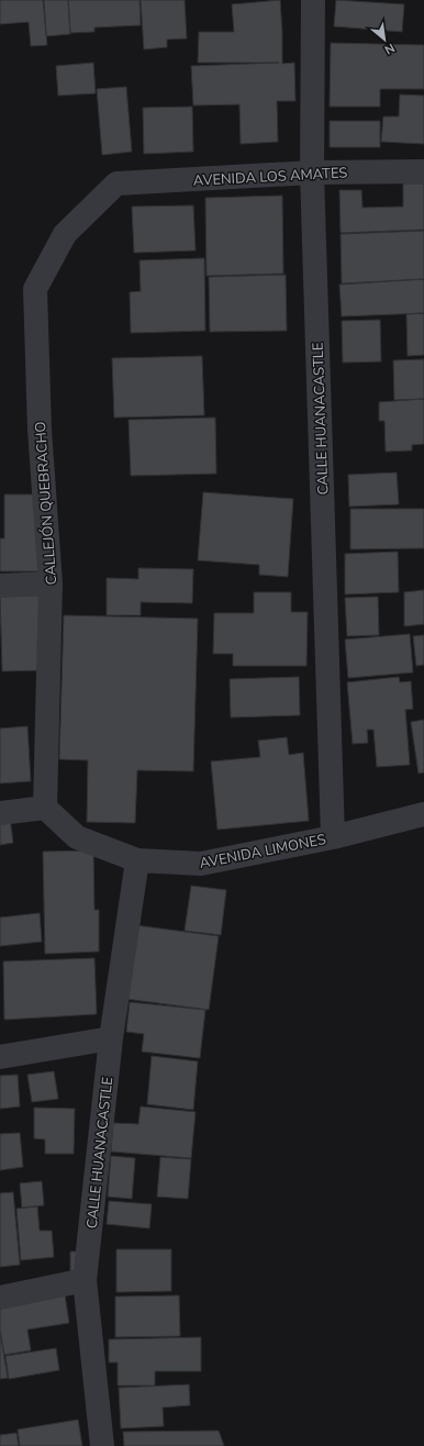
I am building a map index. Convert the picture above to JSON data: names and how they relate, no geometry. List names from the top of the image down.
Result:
{
  "streets": {
    "street": [
      "AVENIDA LOS AMATES",
      "CALLE HUANACASTLE",
      "CALLEJÓN QUEBRACHO",
      "AVENIDA LIMONES"
    ]
  },
  "crossings": [
    ["AVENIDA LOS AMATES", "CALLE HUANACASTLE"],
    ["AVENIDA LOS AMATES", "CALLEJÓN QUEBRACHO"],
    ["CALLE HUANACASTLE", "AVENIDA LIMONES"],
    ["CALLEJÓN QUEBRACHO", "AVENIDA LIMONES"]
  ],
  "north": "bottom right"
}
